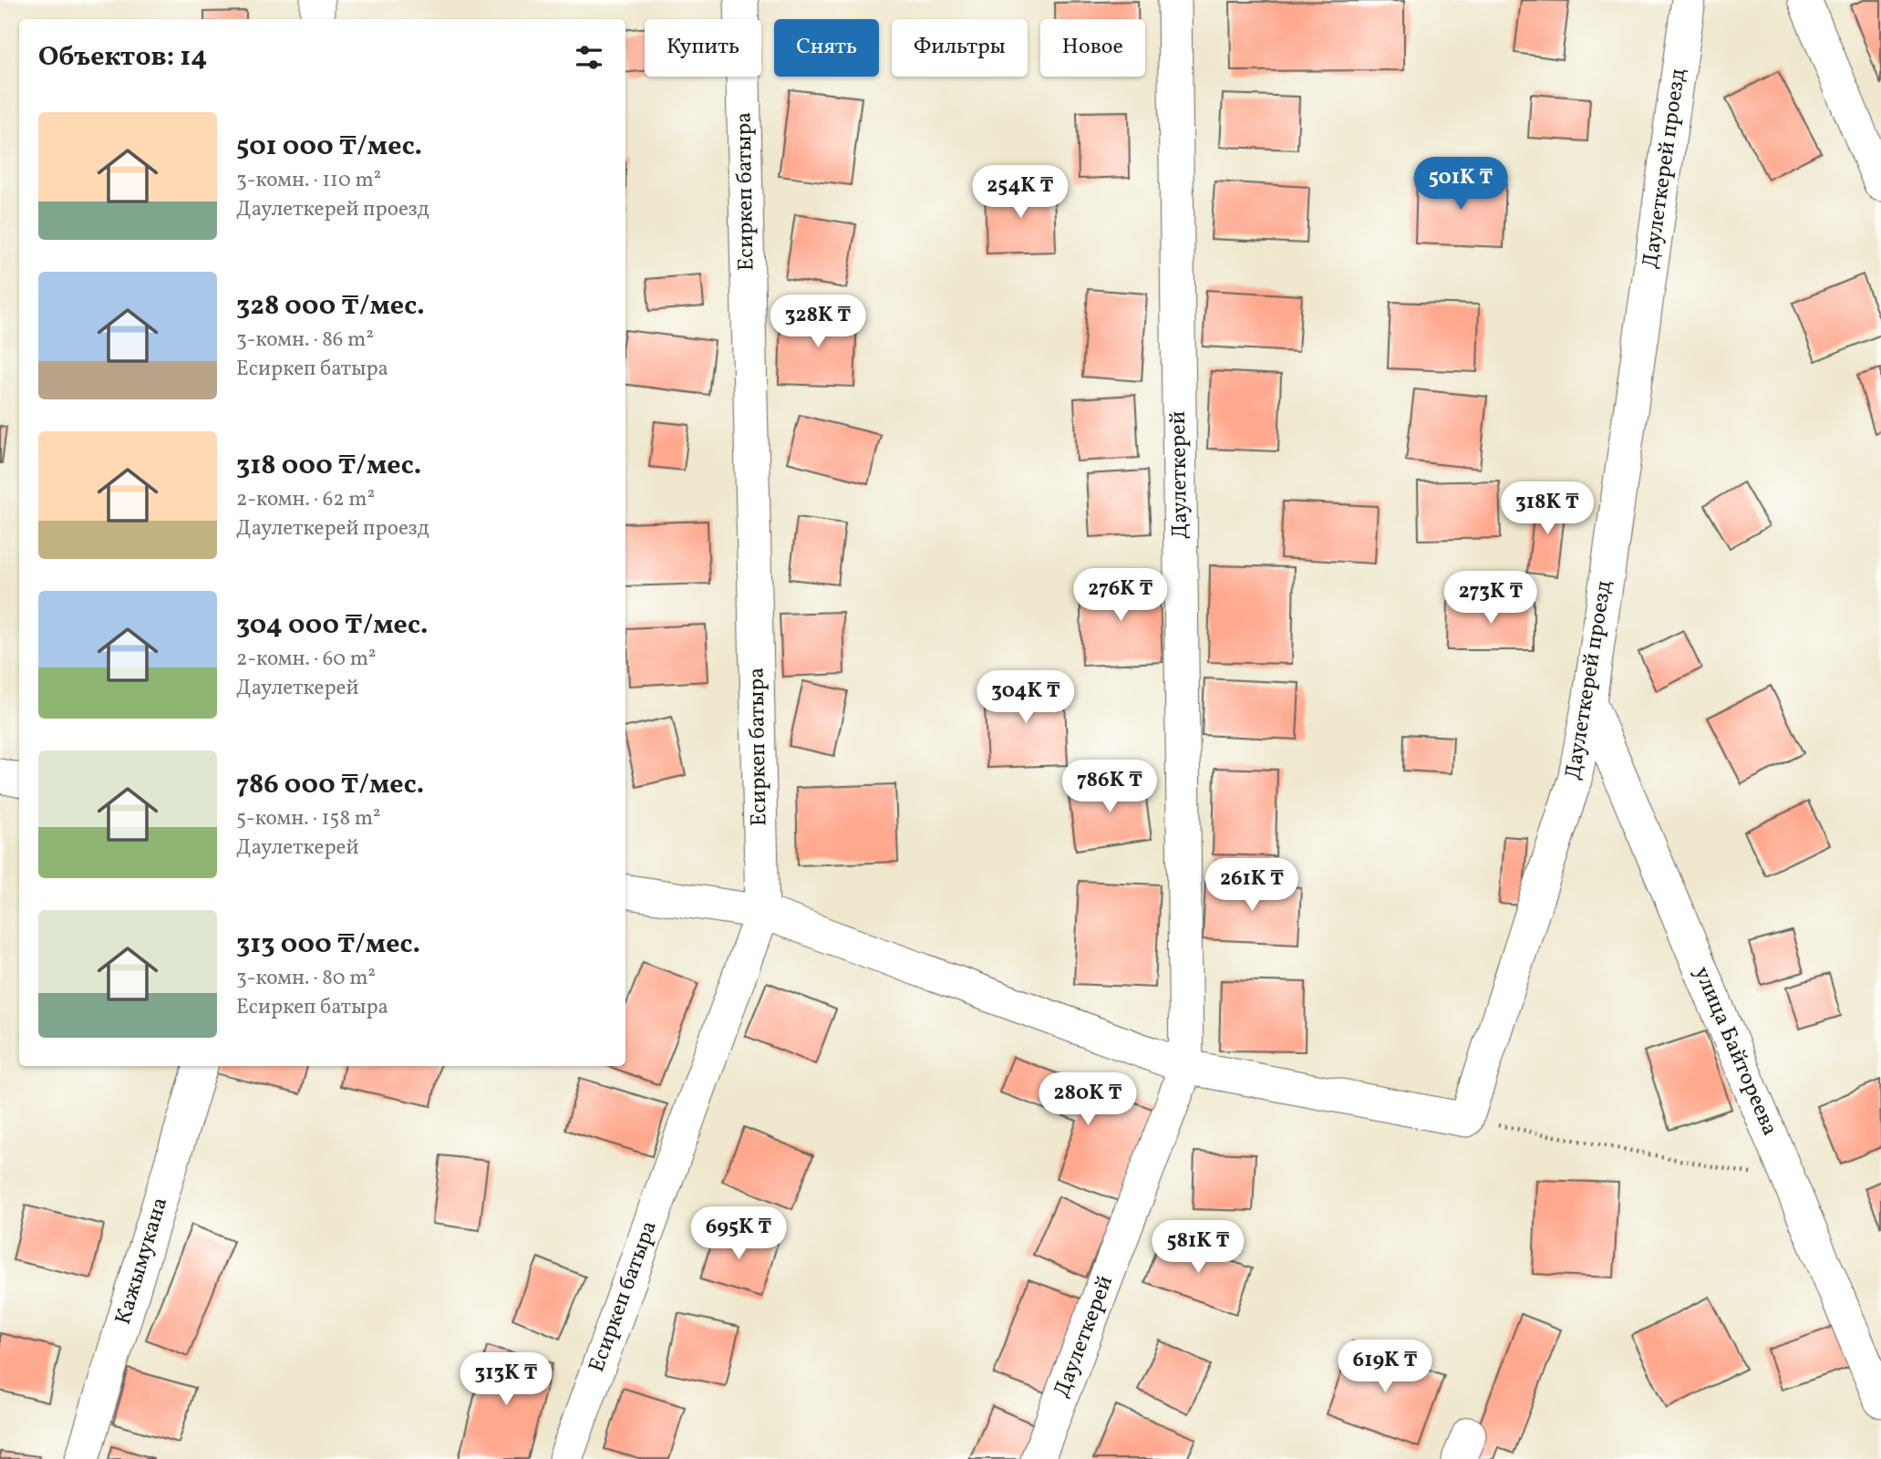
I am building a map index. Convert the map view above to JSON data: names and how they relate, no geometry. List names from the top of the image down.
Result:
{
  "streets": {
    "street": [
      "Даулеткерей проезд",
      "Есиркеп батыра",
      "Даулеткерей",
      "улица Байтореева",
      "Кажымукана"
    ]
  },
  "crossings": [
    ["Даулеткерей проезд", "улица Байтореева"]
  ],
  "page": {
    "chip": [
      "Купить",
      "Снять",
      "Фильтры",
      "Новое"
    ],
    "heading": "Объектов: 14",
    "list": [
      {
        "name": "501 000 ₸/мес.",
        "note": "3-комн. · 110 m² · Даулеткерей проезд"
      },
      {
        "name": "328 000 ₸/мес.",
        "note": "3-комн. · 86 m² · Есиркеп батыра"
      },
      {
        "name": "318 000 ₸/мес.",
        "note": "2-комн. · 62 m² · Даулеткерей проезд"
      },
      {
        "name": "304 000 ₸/мес.",
        "note": "2-комн. · 60 m² · Даулеткерей"
      },
      {
        "name": "786 000 ₸/мес.",
        "note": "5-комн. · 158 m² · Даулеткерей"
      },
      {
        "name": "313 000 ₸/мес.",
        "note": "3-комн. · 80 m² · Есиркеп батыра"
      }
    ],
    "price": [
      "501K ₸",
      "254K ₸",
      "328K ₸",
      "318K ₸",
      "276K ₸",
      "273K ₸",
      "304K ₸",
      "786K ₸",
      "261K ₸",
      "280K ₸",
      "695K ₸",
      "581K ₸",
      "619K ₸",
      "313K ₸"
    ]
  }
}
